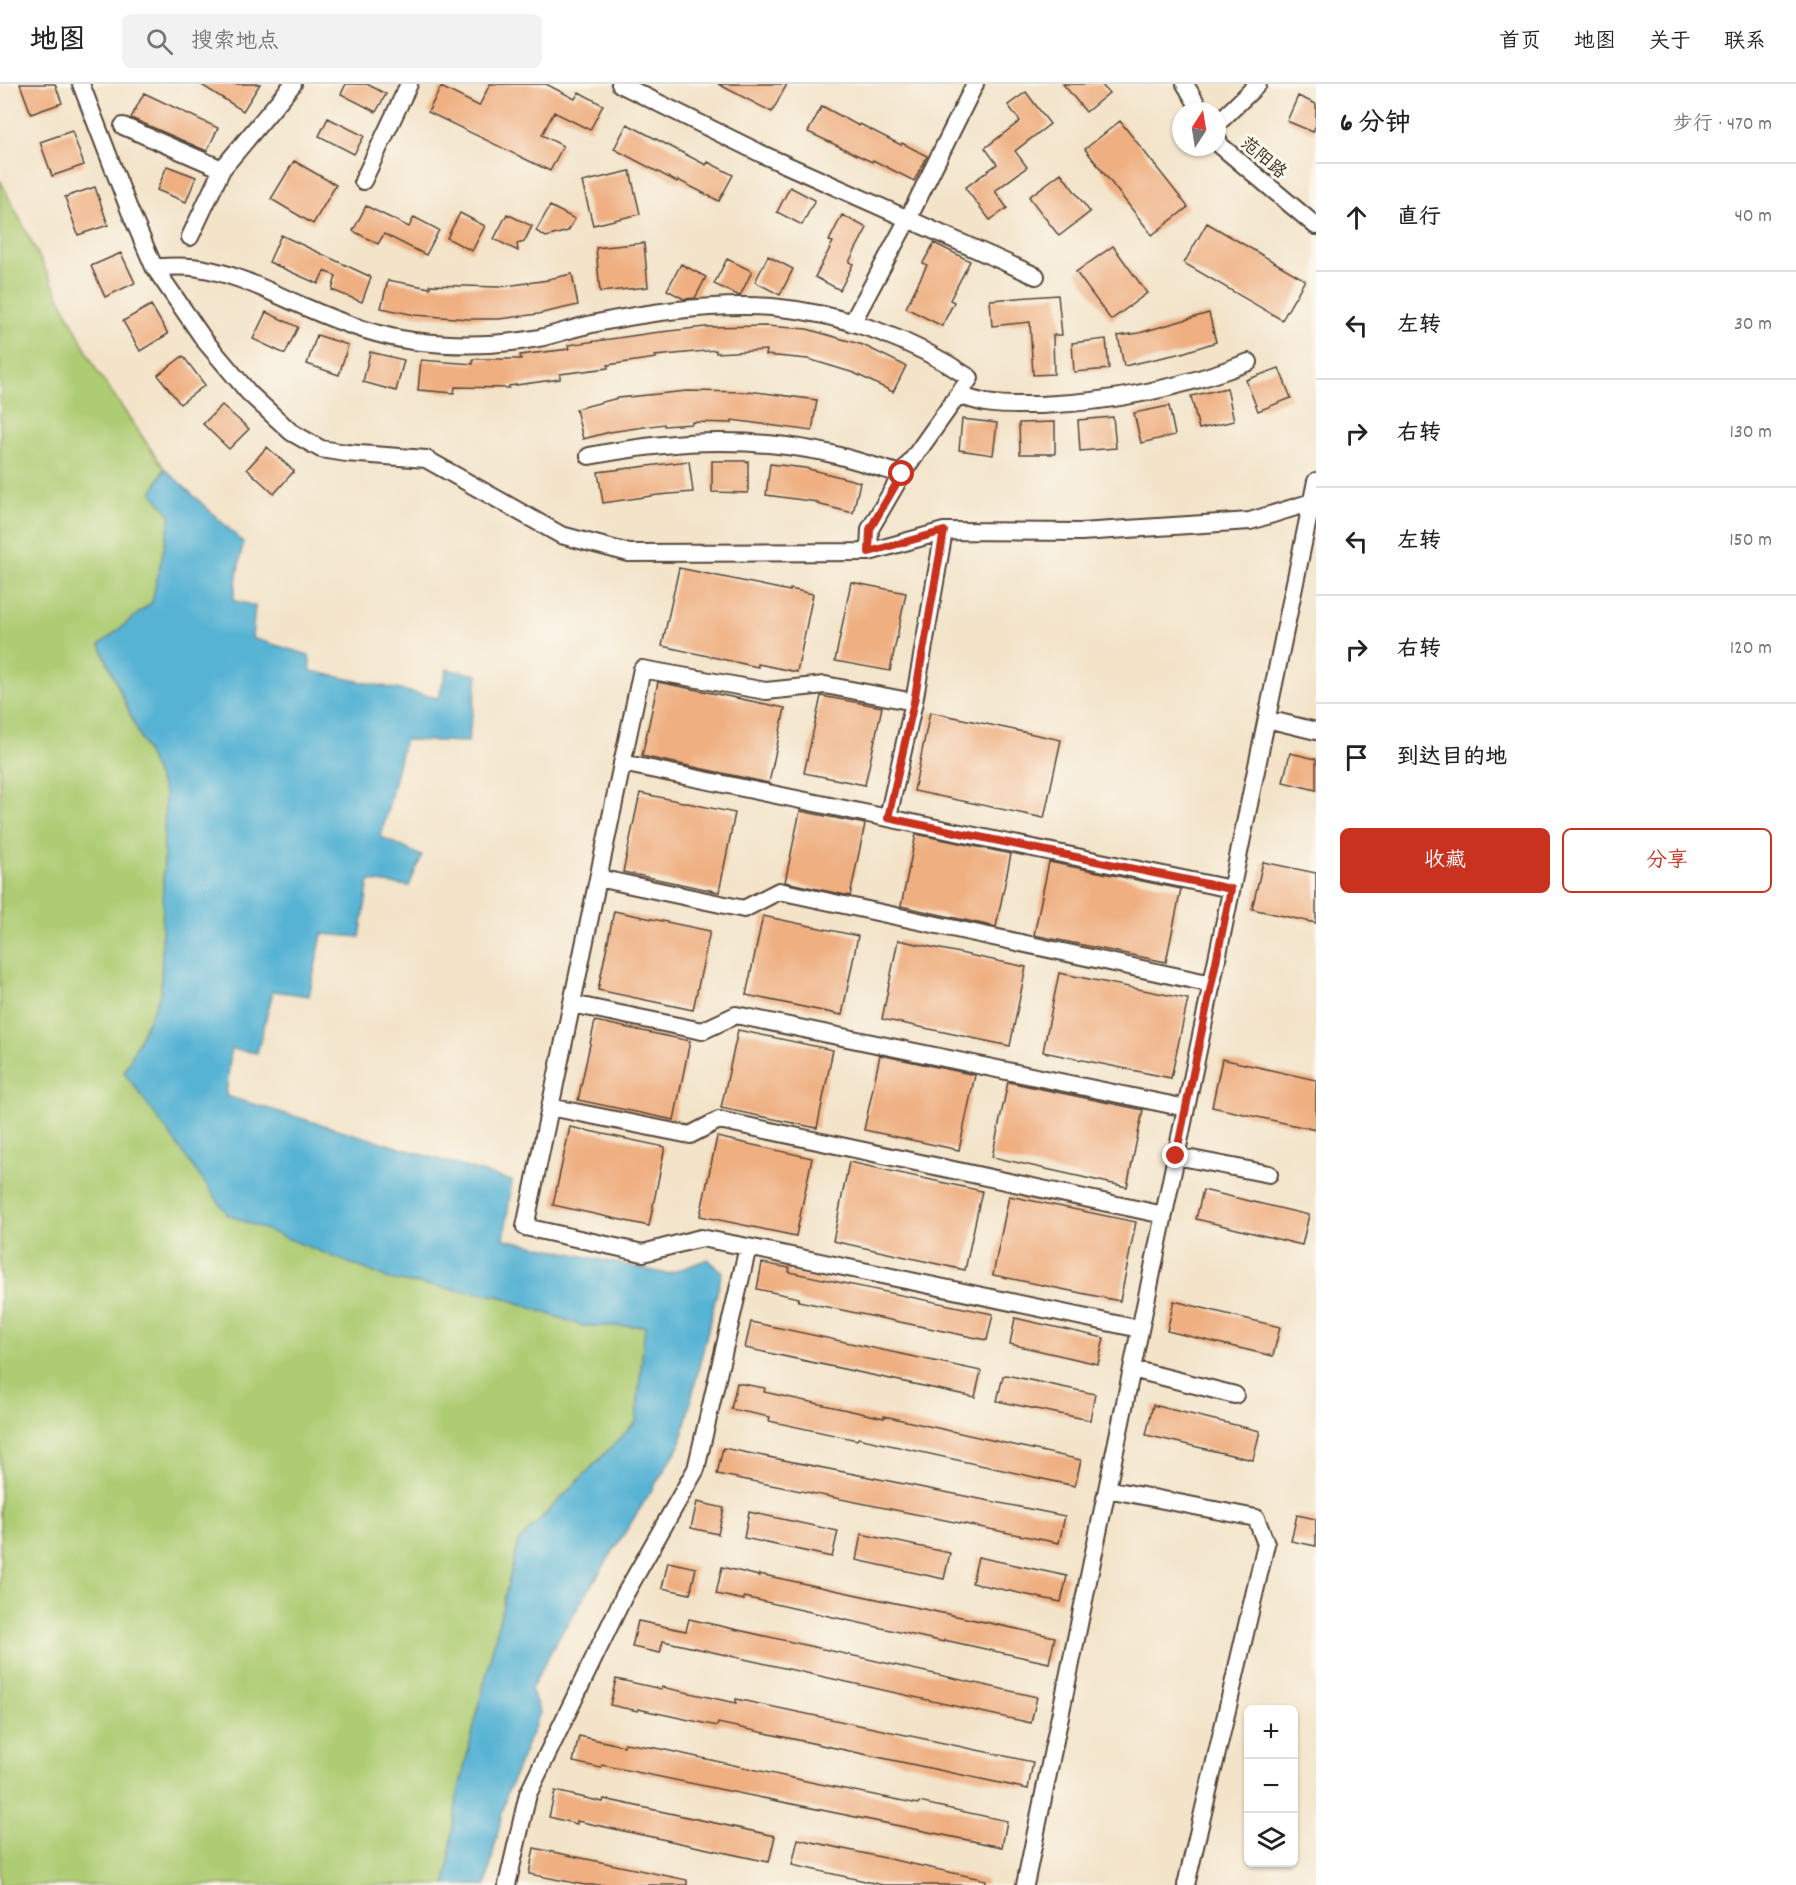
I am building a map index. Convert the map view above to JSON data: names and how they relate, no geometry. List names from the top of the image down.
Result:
{
  "streets": {
    "street": ["范阳路"]
  },
  "north": "top",
  "page": {
    "header": "地图",
    "search": "搜索地点",
    "nav": [
      "首页",
      "地图",
      "关于",
      "联系"
    ],
    "heading": ["6 分钟", "步行 · 470 m"],
    "list": [
      ["直行", "40 m"],
      ["左转", "30 m"],
      ["右转", "130 m"],
      ["左转", "150 m"],
      ["右转", "120 m"],
      "到达目的地"
    ],
    "buttons": ["收藏", "分享"],
    "map_buttons": ["+", "−"]
  }
}
